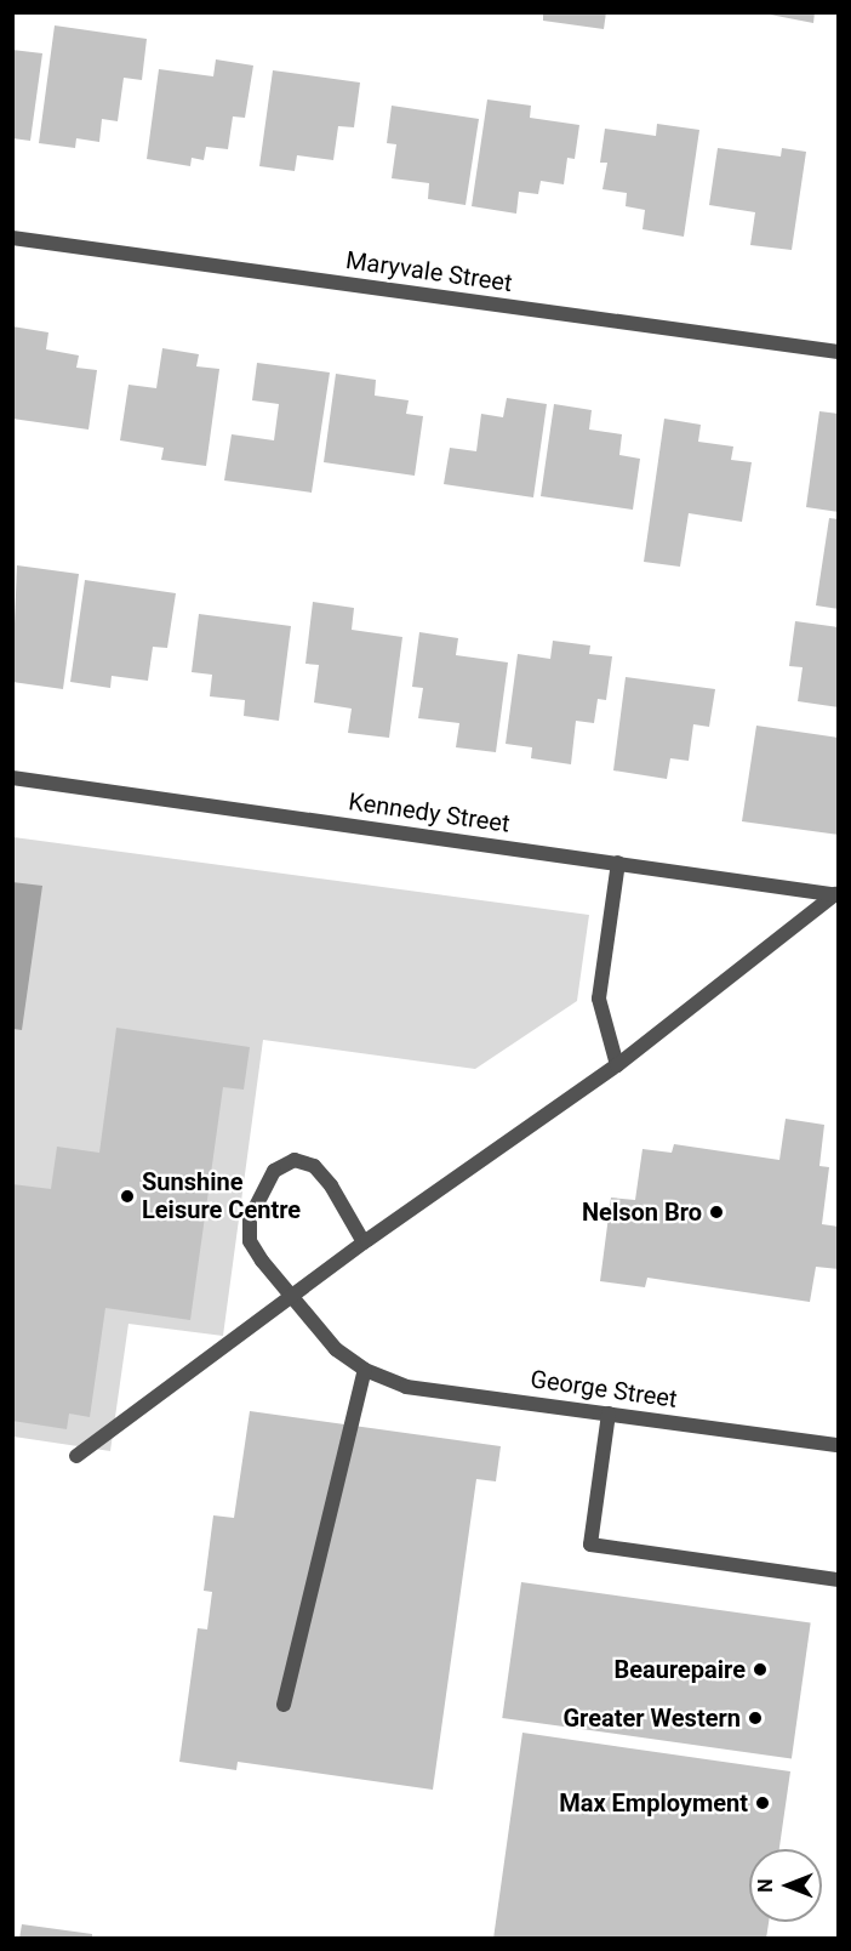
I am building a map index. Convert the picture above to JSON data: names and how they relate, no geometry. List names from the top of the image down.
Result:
{
  "streets": {
    "street": ["Maryvale Street", "Kennedy Street", "George Street"]
  },
  "places": [
    "Sunshine Leisure Centre",
    "Nelson Bro",
    "Beaurepaire",
    "Greater Western",
    "Max Employment"
  ],
  "north": "left"
}
